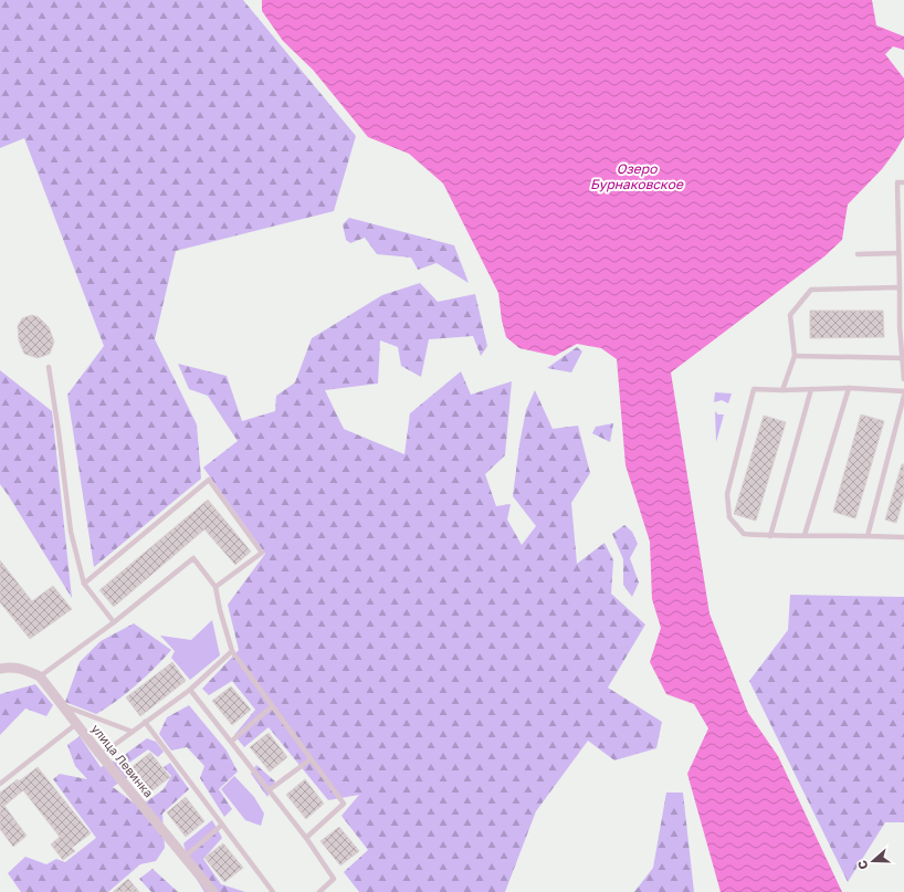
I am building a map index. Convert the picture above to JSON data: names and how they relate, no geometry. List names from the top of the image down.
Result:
{
  "streets": {
    "street": ["улица Левинка"]
  },
  "water": ["Озеро Бурнаковское"],
  "north": "left"
}
